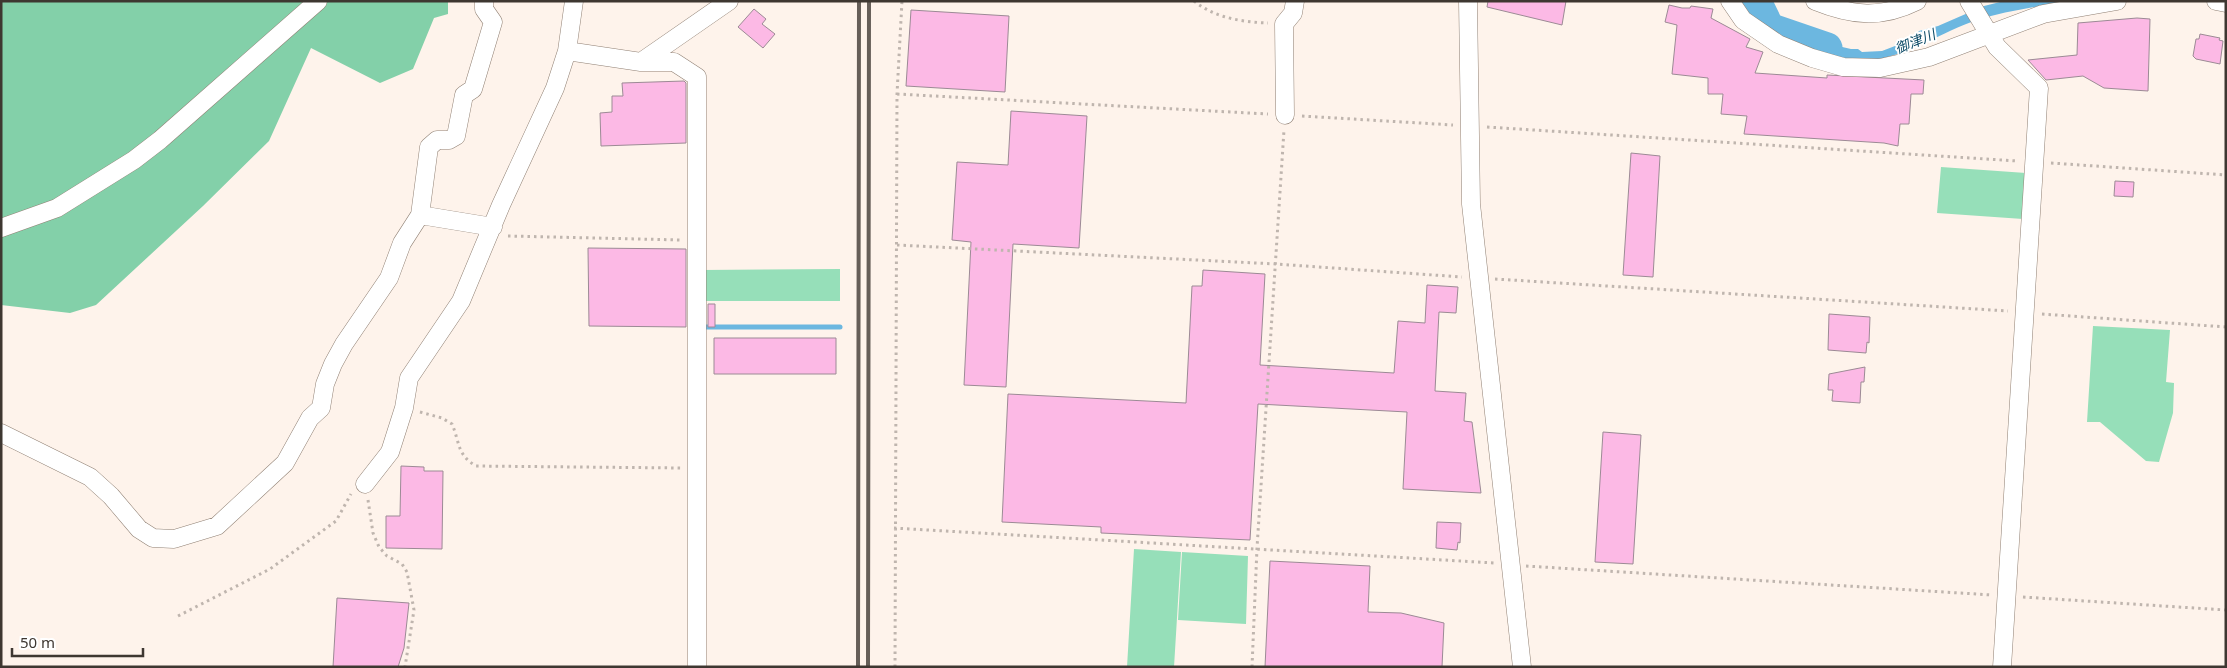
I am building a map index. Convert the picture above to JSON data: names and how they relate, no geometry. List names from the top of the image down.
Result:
{
  "water": ["御津川"],
  "scale_bar": "50 m"
}
